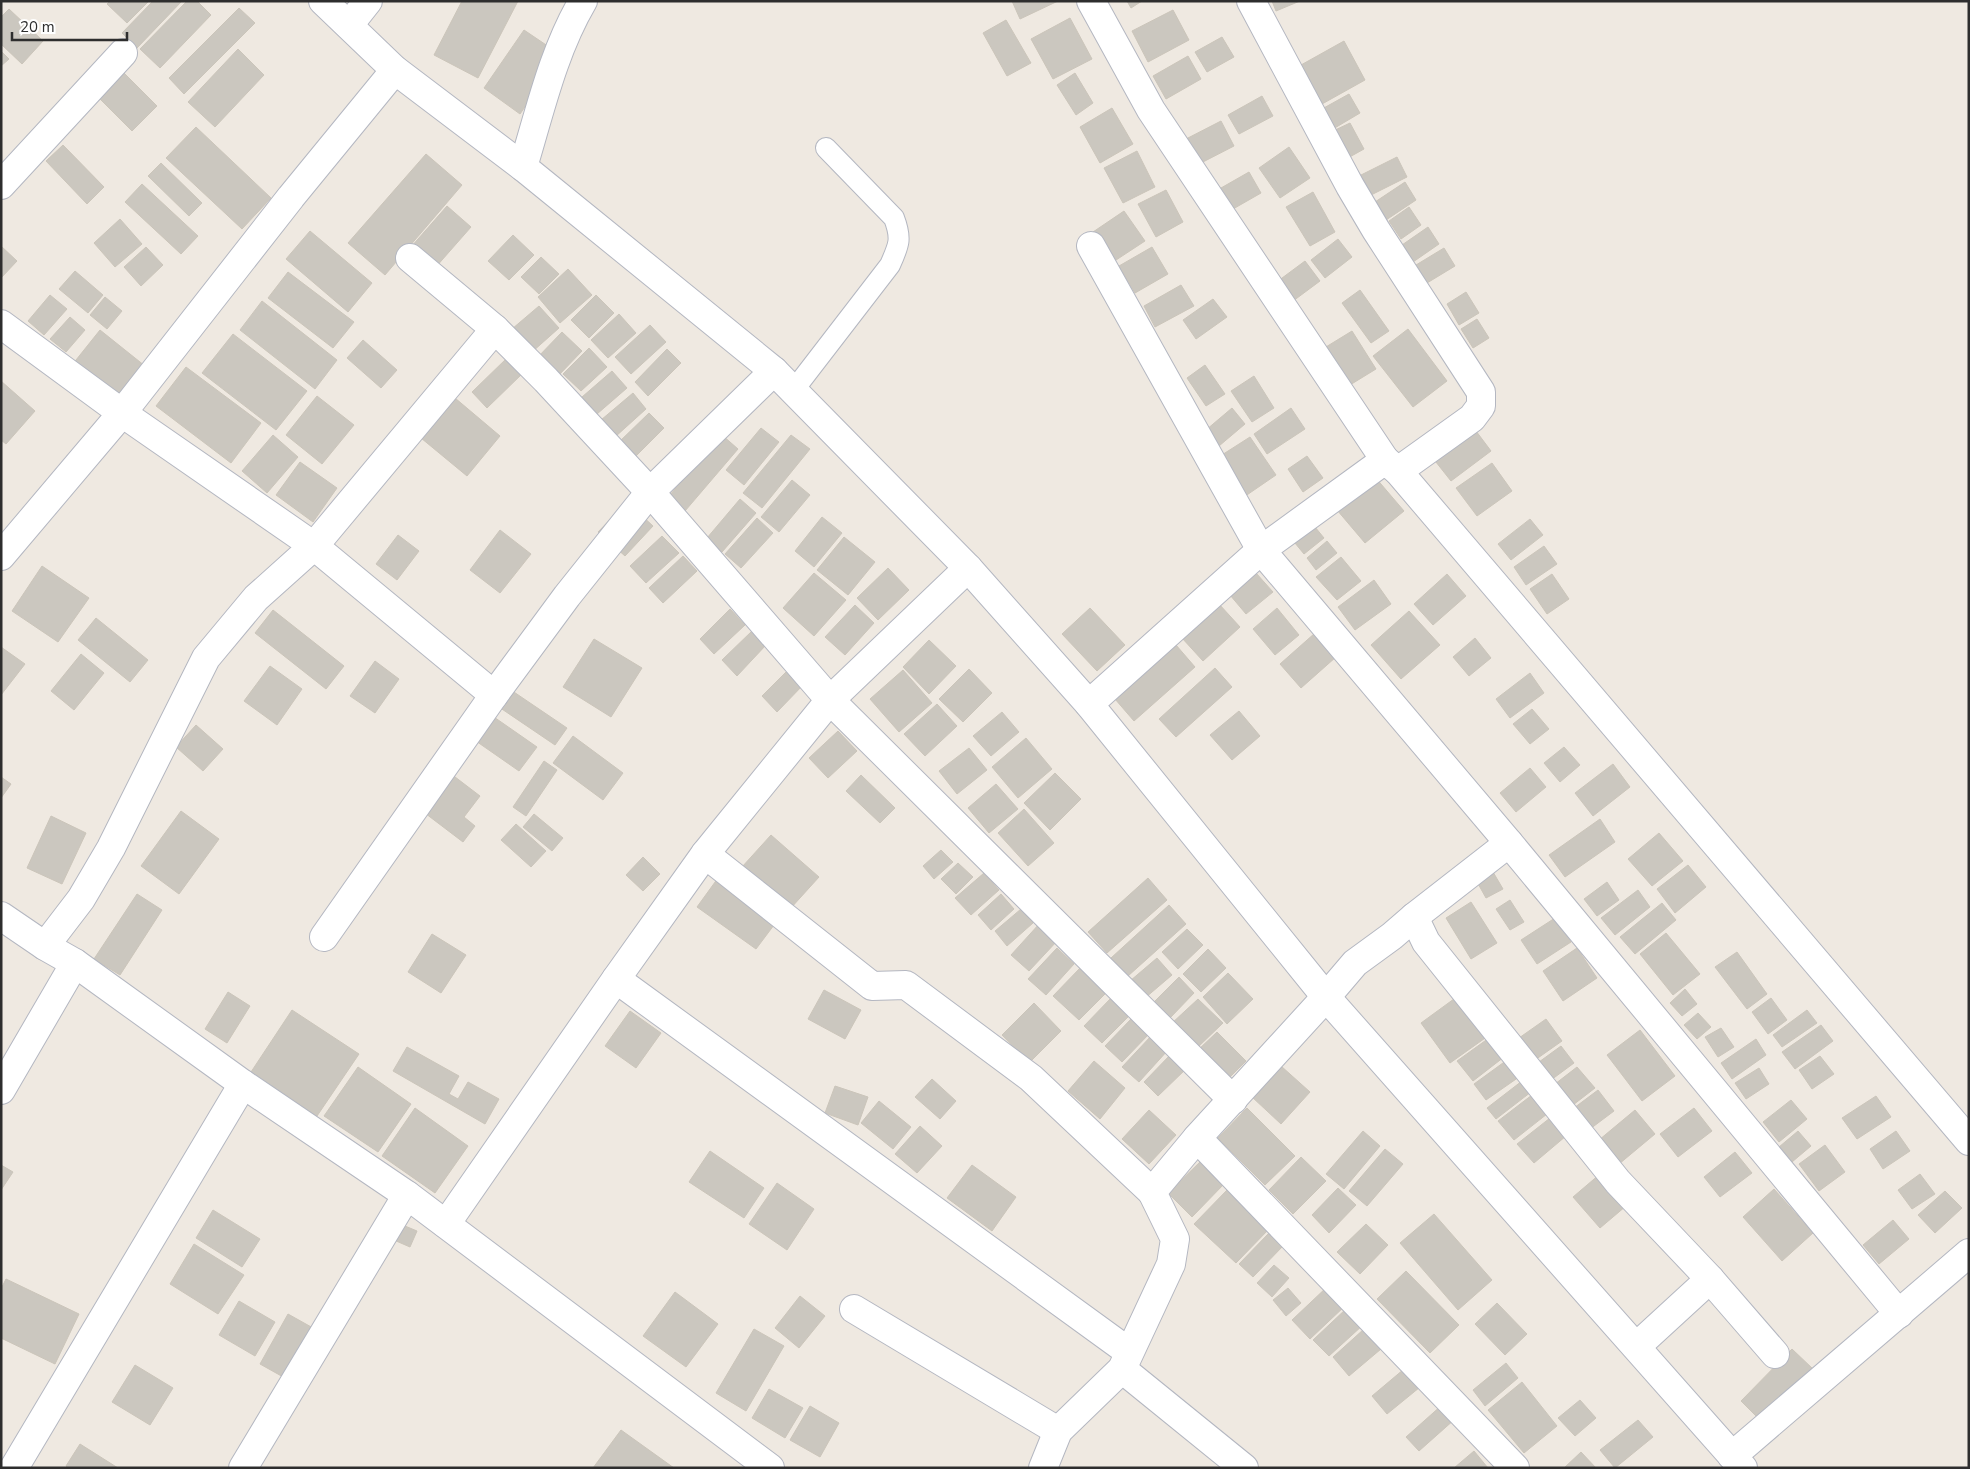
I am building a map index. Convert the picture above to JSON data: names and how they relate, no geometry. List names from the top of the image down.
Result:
{
  "scale_bar": "20 m"
}
